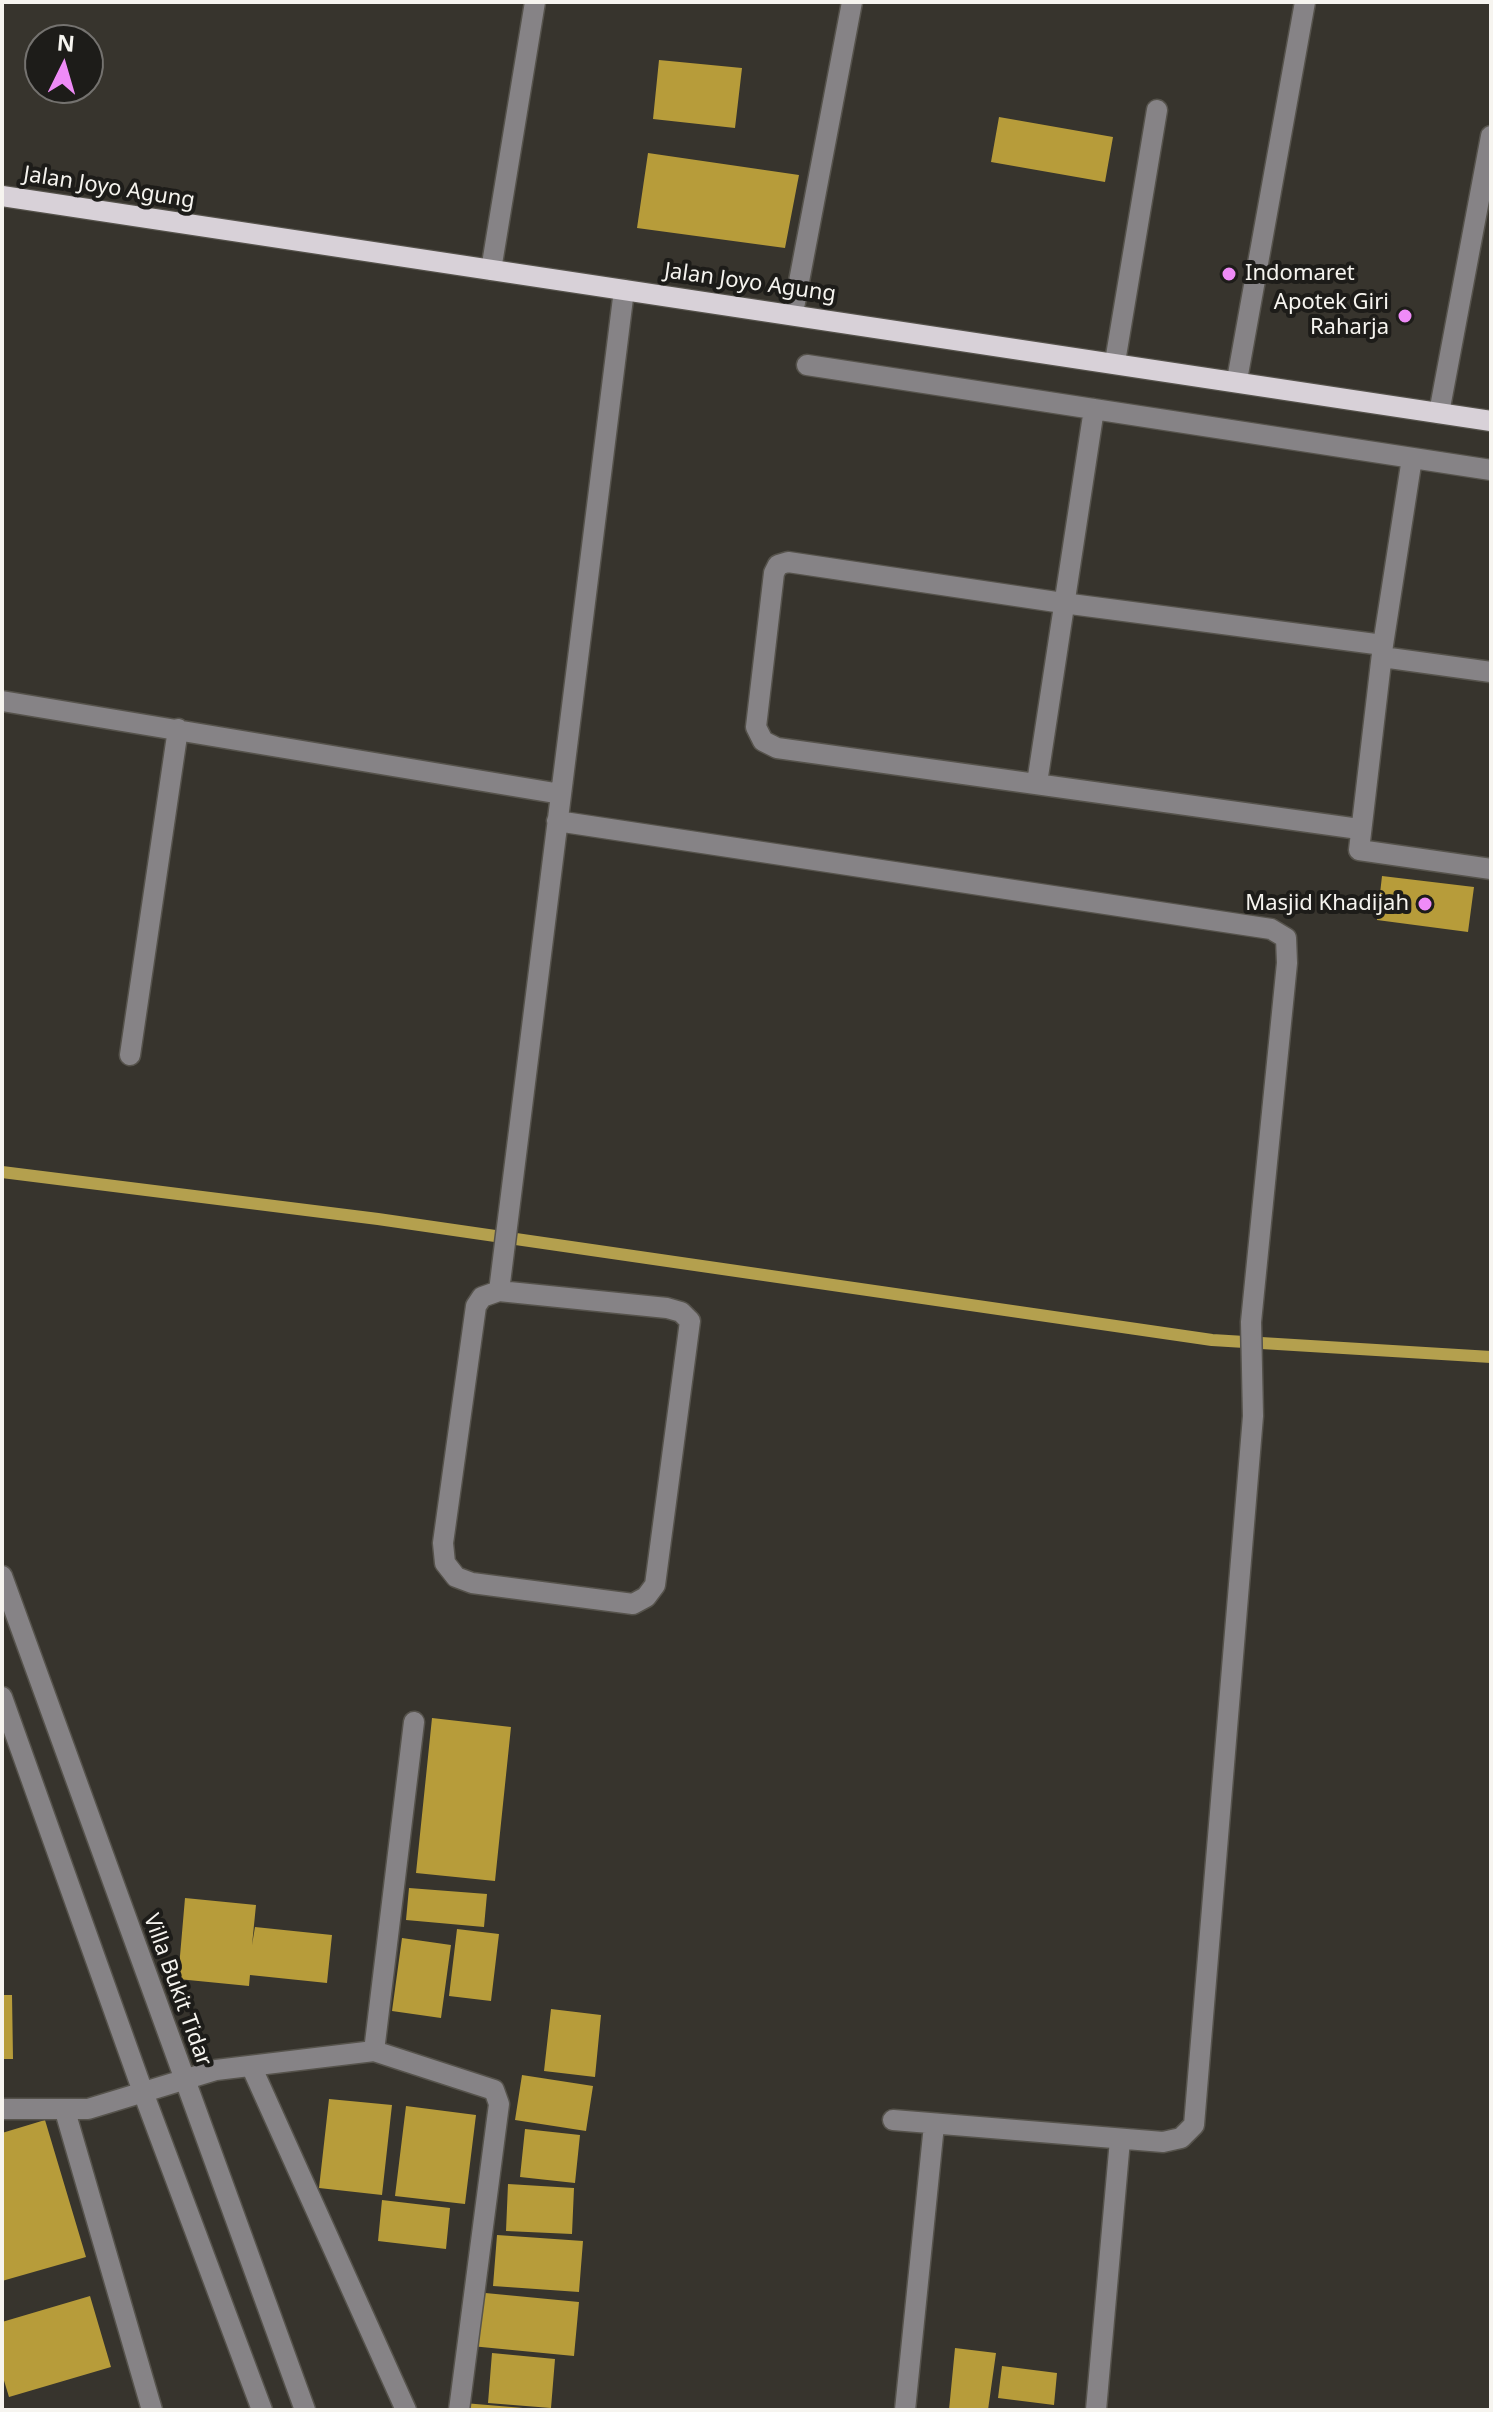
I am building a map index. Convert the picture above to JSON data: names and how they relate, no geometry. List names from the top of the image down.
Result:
{
  "streets": {
    "main road": ["Jalan Joyo Agung"],
    "street": ["Villa Bukit Tidar"]
  },
  "places": ["Indomaret", "Apotek Giri Raharja", "Masjid Khadijah"],
  "north": "top"
}
